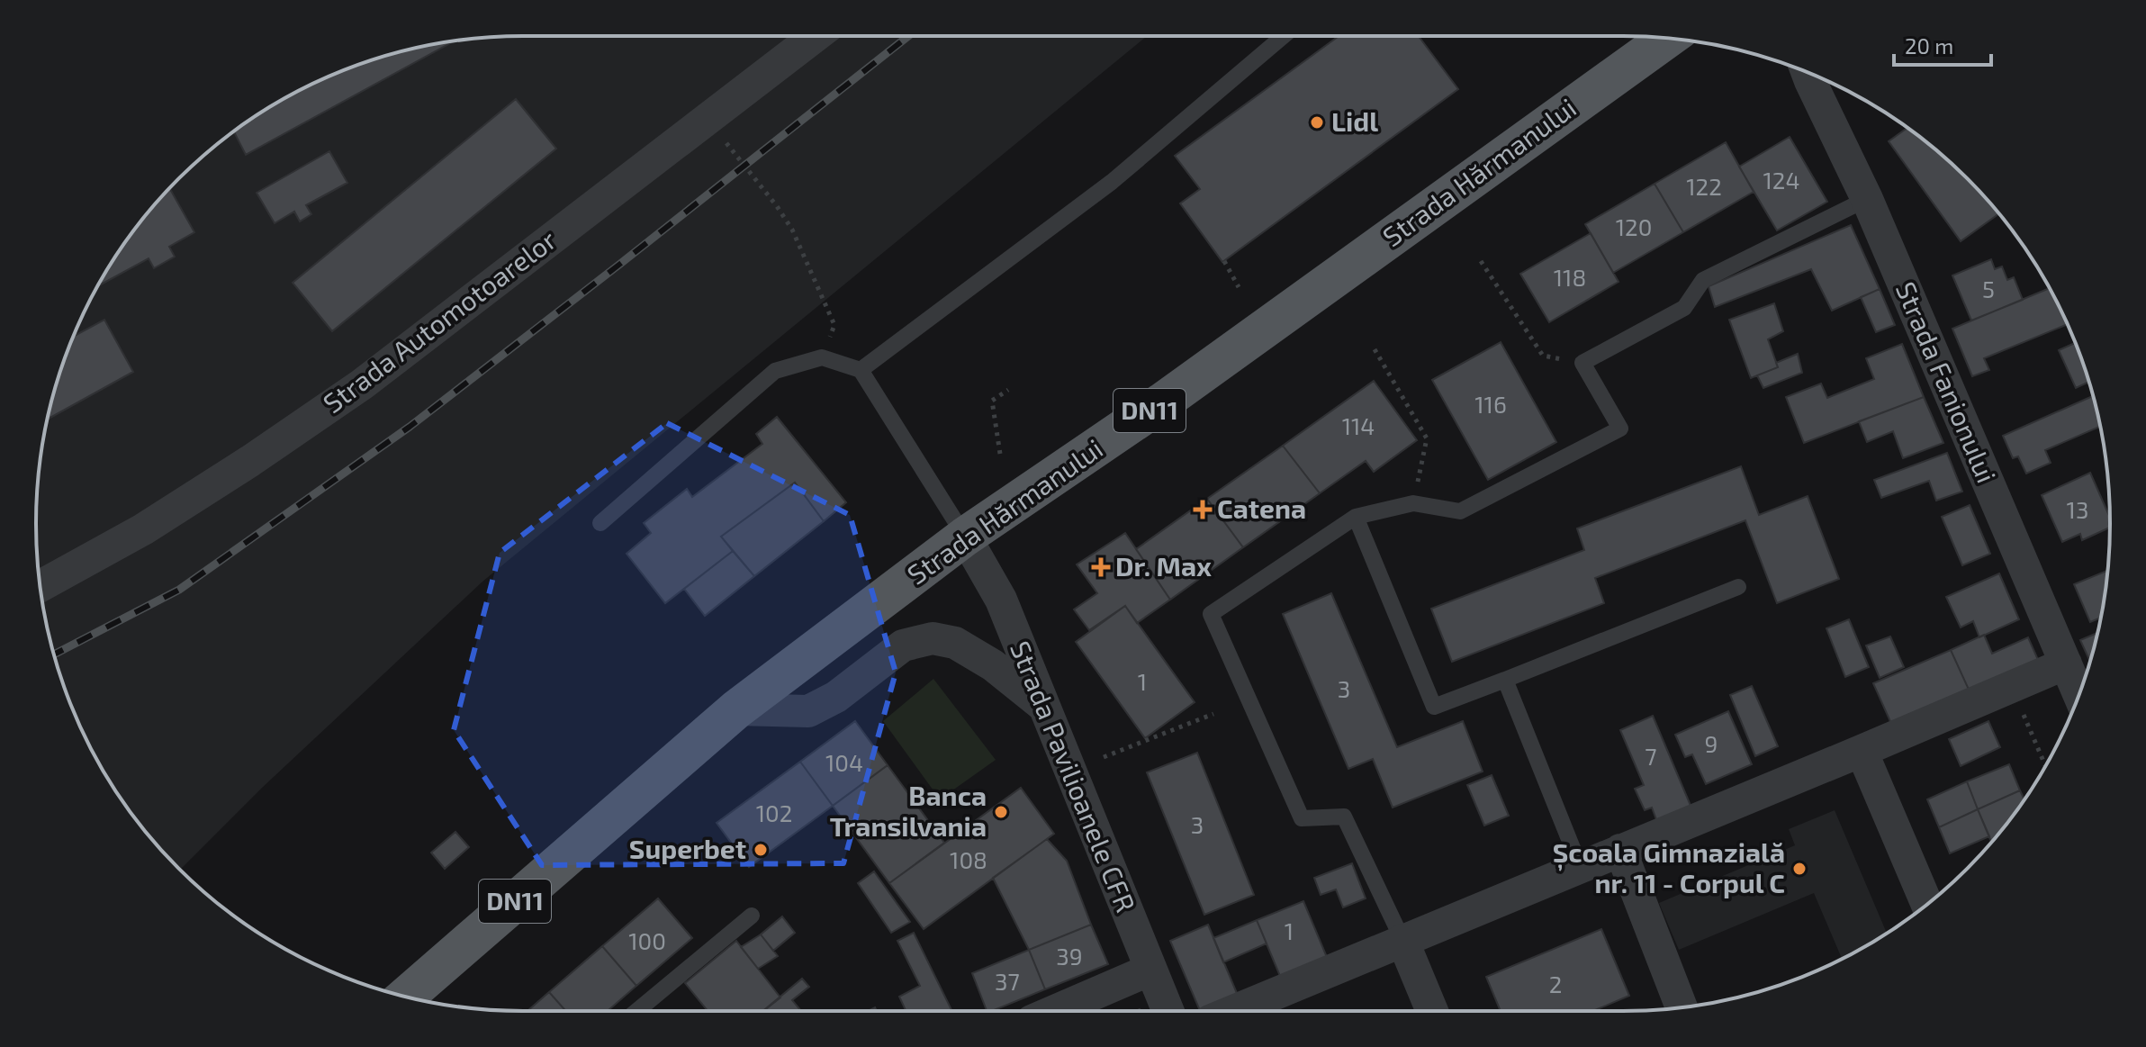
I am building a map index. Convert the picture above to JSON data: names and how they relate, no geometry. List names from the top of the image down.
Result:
{
  "streets": {
    "main road": ["Strada Hărmanului", "DN11"],
    "street": ["Strada Automotoarelor", "Strada Fanionului", "Strada Pavilioanele CFR"]
  },
  "crossings": [
    ["Strada Hărmanului", "Strada Pavilioanele CFR"]
  ],
  "places": {
    "other": [
      "Lidl",
      "Banca Transilvania",
      "Superbet",
      "Școala Gimnazială nr. 11 - Corpul C"
    ],
    "health": ["Catena", "Dr. Max"]
  },
  "house_numbers": [
    "124",
    "122",
    "120",
    "118",
    "5",
    "116",
    "114",
    "13",
    "1",
    "3",
    "9",
    "7",
    "104",
    "102",
    "3",
    "108",
    "1",
    "100",
    "39",
    "37",
    "2"
  ],
  "scale_bar": "20 m"
}
